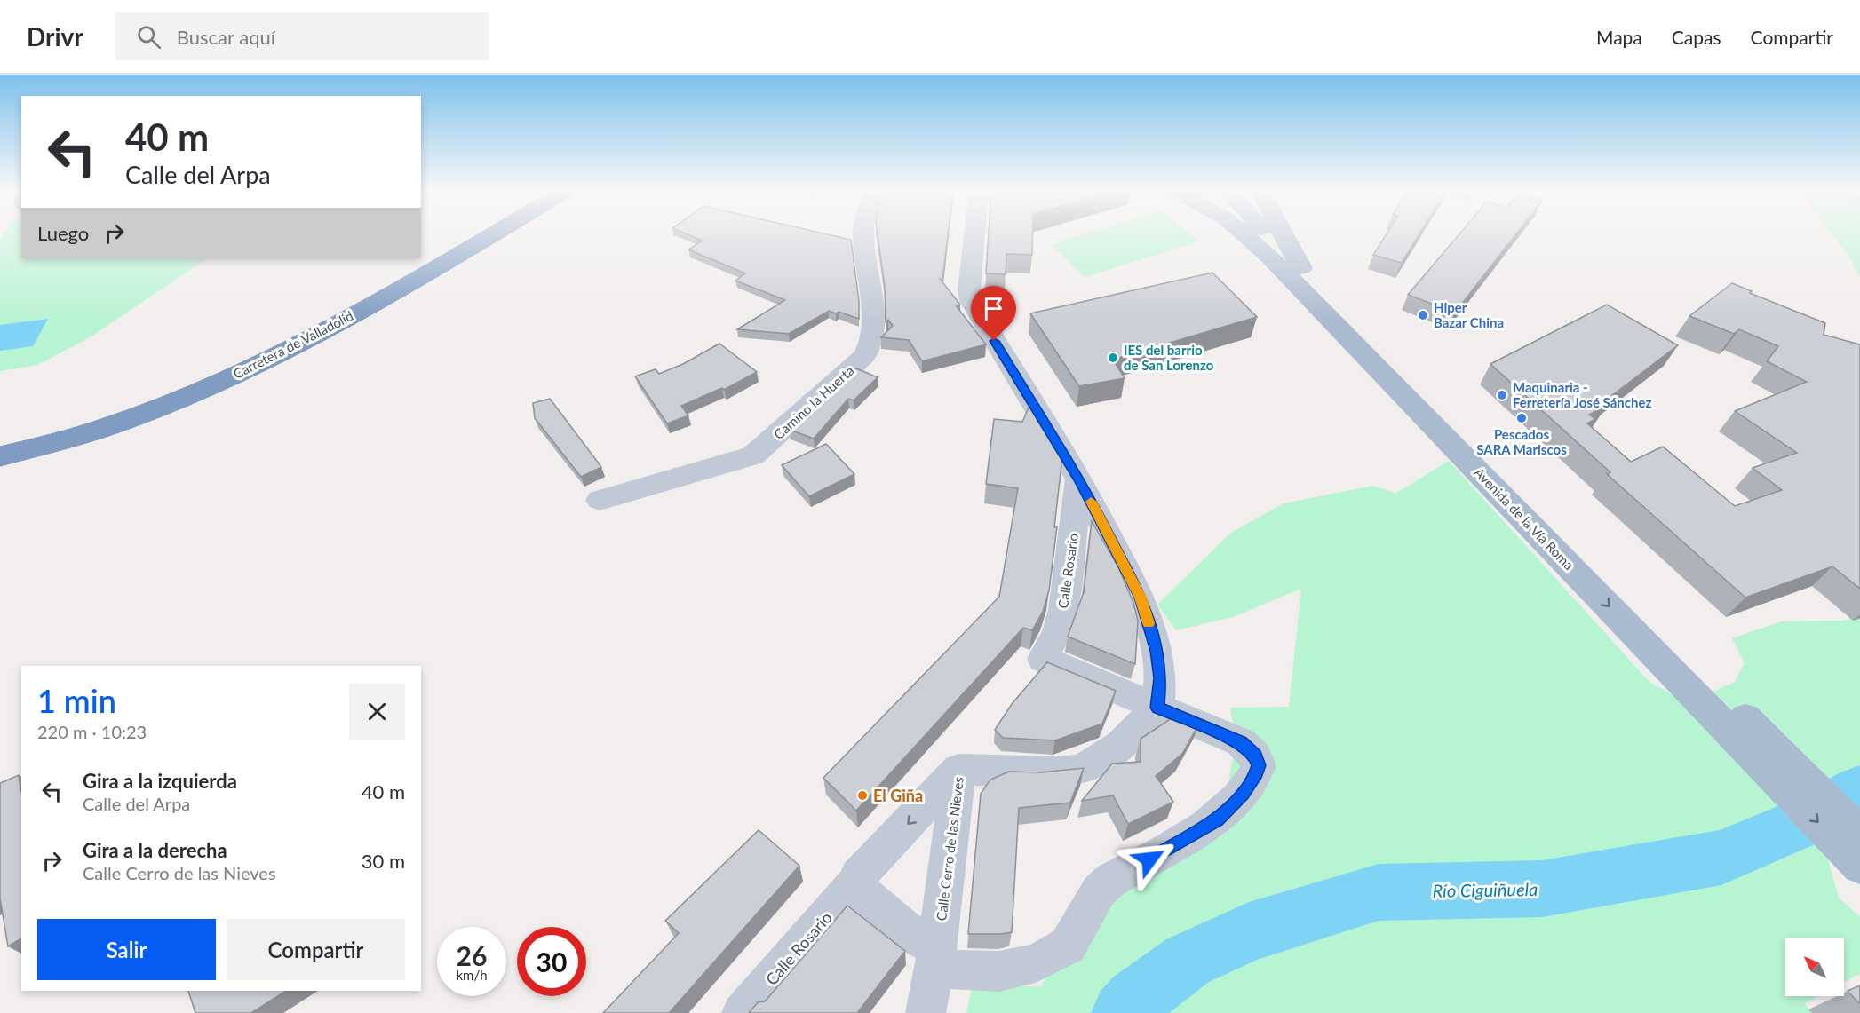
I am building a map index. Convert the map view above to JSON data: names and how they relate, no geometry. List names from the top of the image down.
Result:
{
  "streets": {
    "highway": ["Carretera de Valladolid"],
    "main road": ["Avenida de la Vía Roma"],
    "street": ["Camino la Huerta", "Calle Rosario", "Calle Cerro de las Nieves"]
  },
  "crossings": [
    ["Calle Rosario", "Calle Cerro de las Nieves"]
  ],
  "water": ["Río Ciguiñuela"],
  "places": [
    "Hiper Bazar China",
    "IES del barrio de San Lorenzo",
    "Maquinaria - Ferretería José Sánchez",
    "Pescados SARA Mariscos",
    "El Giña"
  ],
  "north": "top left",
  "page": {
    "header": "Drivr",
    "search": "Buscar aquí",
    "nav": ["Mapa", "Capas", "Compartir"],
    "turn": ["40 m", "Calle del Arpa"],
    "then": "Luego",
    "heading": ["1 min", "220 m · 10:23"],
    "list": [
      {
        "name": "Gira a la izquierda",
        "note": "Calle del Arpa",
        "value": "40 m"
      },
      {
        "name": "Gira a la derecha",
        "note": "Calle Cerro de las Nieves",
        "value": "30 m"
      }
    ],
    "buttons": ["Salir", "Compartir"],
    "speed": "26 km/h",
    "limit": "30"
  }
}
